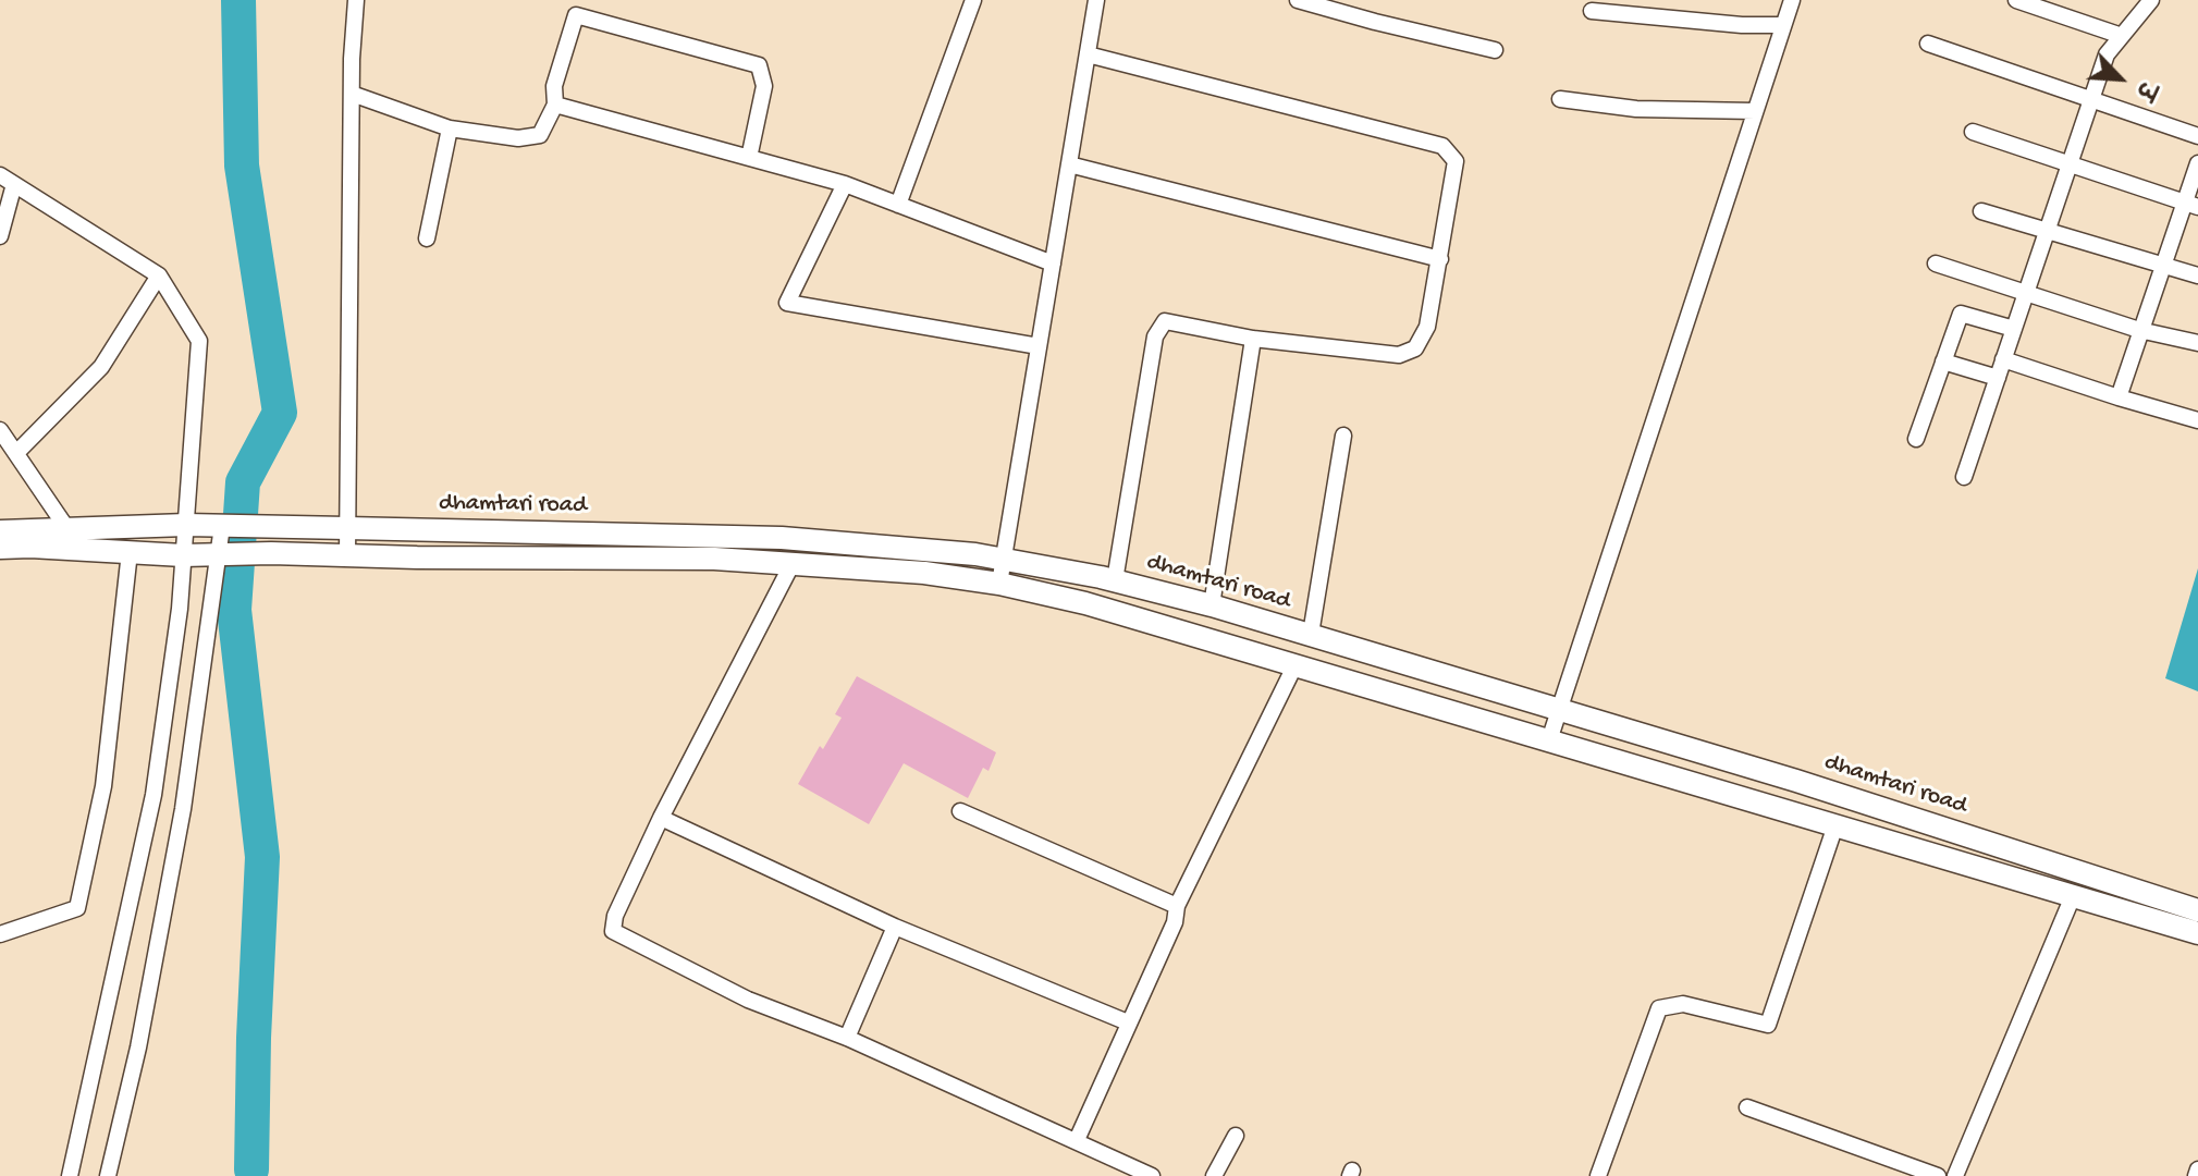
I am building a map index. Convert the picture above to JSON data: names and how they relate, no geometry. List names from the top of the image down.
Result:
{
  "streets": {
    "main road": ["dhamtari road"]
  },
  "north": "bottom right"
}
